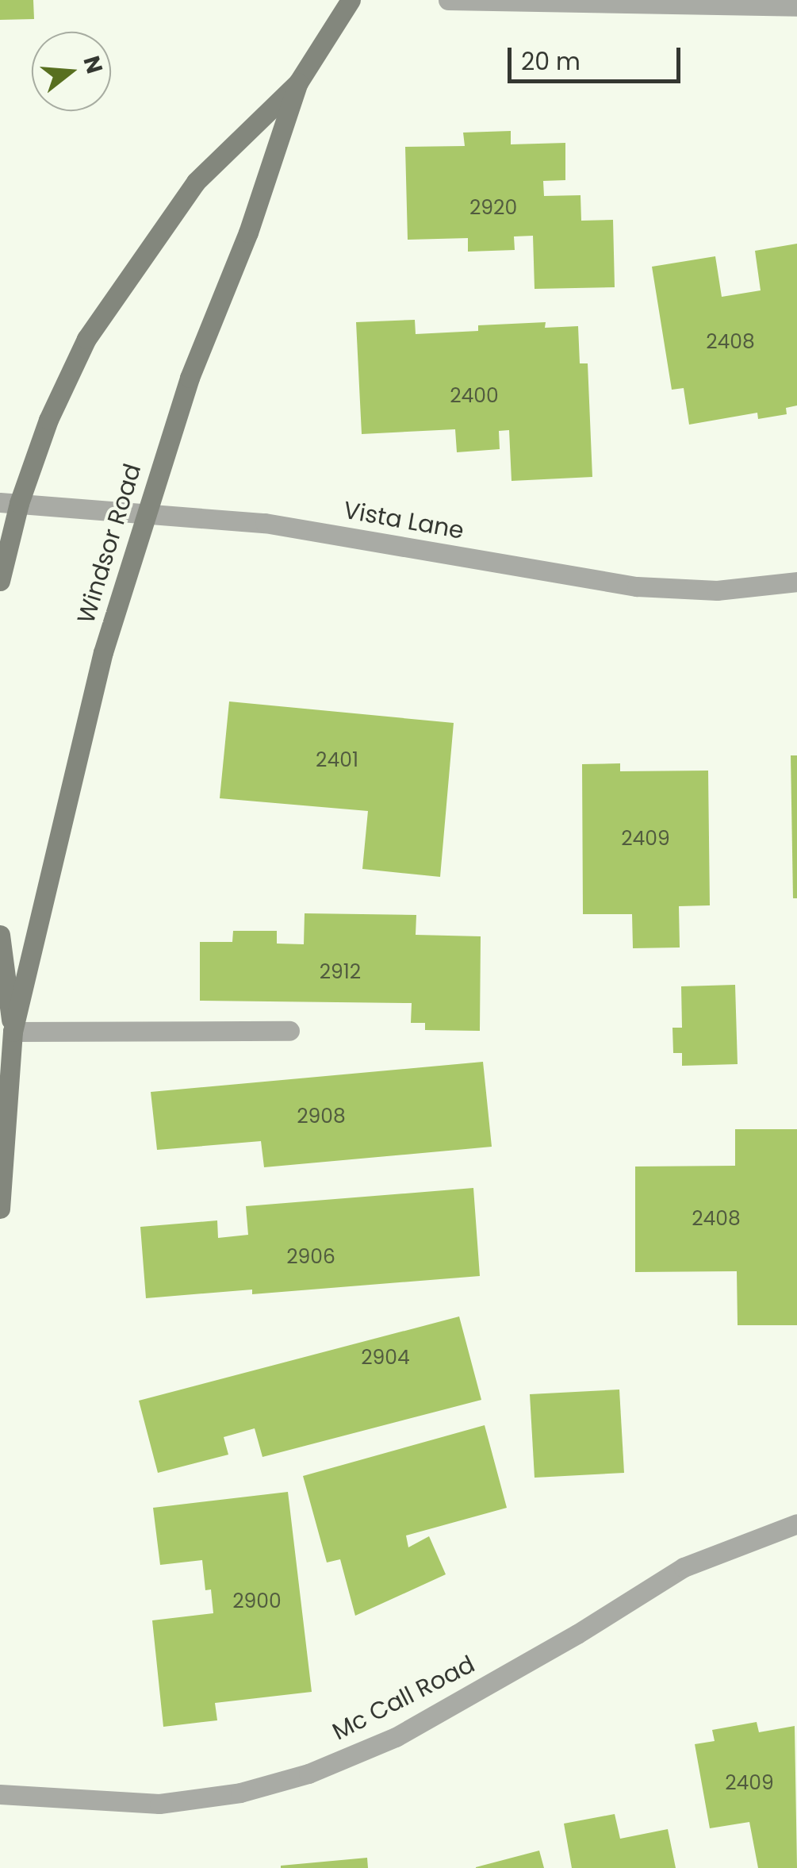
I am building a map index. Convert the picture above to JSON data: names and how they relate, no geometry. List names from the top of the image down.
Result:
{
  "streets": {
    "street": ["Vista Lane", "Windsor Road", "Mc Call Road"]
  },
  "crossings": [
    ["Vista Lane", "Windsor Road"]
  ],
  "house_numbers": [
    "2920",
    "2408",
    "2400",
    "2401",
    "2409",
    "2912",
    "2908",
    "2408",
    "2906",
    "2904",
    "2900",
    "2409"
  ],
  "scale_bar": "20 m",
  "north": "right"
}
